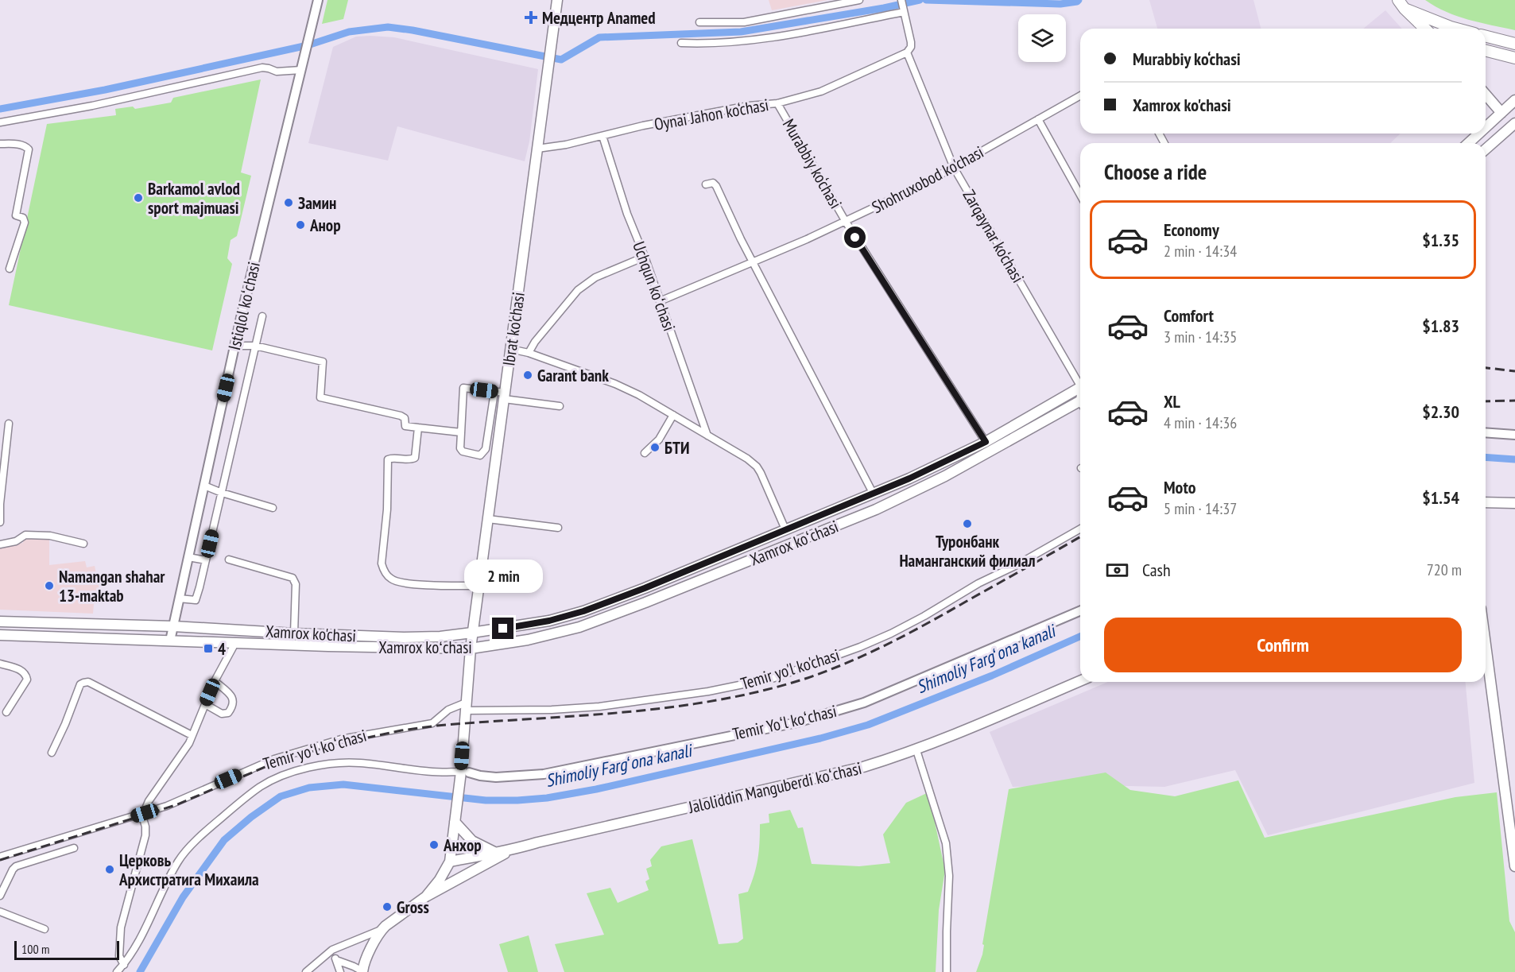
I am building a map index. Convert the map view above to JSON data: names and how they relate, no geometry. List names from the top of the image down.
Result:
{
  "streets": {
    "main road": [
      "Ibrat ko'chasi",
      "Xamrox koʻchasi",
      "Xamrox ko'chasi",
      "Jaloliddin Manguberdi koʻchasi"
    ],
    "street": [
      "Oynai Jahon ko‘chasi",
      "Murabbiy ko‘chasi",
      "Shohruxobod ko'chasi",
      "Zarqaynar ko‘chasi",
      "Uchqun koʻchasi",
      "Istiqlol koʻchasi",
      "Temir yo'l ko'chasi",
      "Temir Yoʻl koʻchasi",
      "Temir yoʻl koʻchasi"
    ]
  },
  "crossings": [
    ["Oynai Jahon ko‘chasi", "Murabbiy ko‘chasi"],
    ["Oynai Jahon ko‘chasi", "Zarqaynar ko‘chasi"],
    ["Oynai Jahon ko‘chasi", "Uchqun koʻchasi"],
    ["Oynai Jahon ko‘chasi", "Ibrat ko'chasi"],
    ["Murabbiy ko‘chasi", "Shohruxobod ko'chasi"],
    ["Murabbiy ko‘chasi", "Xamrox ko'chasi"],
    ["Shohruxobod ko'chasi", "Zarqaynar ko‘chasi"],
    ["Shohruxobod ko'chasi", "Uchqun koʻchasi"],
    ["Istiqlol koʻchasi", "Xamrox koʻchasi"],
    ["Istiqlol koʻchasi", "Xamrox ko'chasi"],
    ["Ibrat ko'chasi", "Xamrox koʻchasi"],
    ["Ibrat ko'chasi", "Xamrox ko'chasi"],
    ["Ibrat ko'chasi", "Temir yo'l ko'chasi"],
    ["Ibrat ko'chasi", "Temir Yoʻl koʻchasi"],
    ["Ibrat ko'chasi", "Temir yoʻl koʻchasi"],
    ["Ibrat ko'chasi", "Jaloliddin Manguberdi koʻchasi"],
    ["Temir yo'l ko'chasi", "Temir yoʻl koʻchasi"]
  ],
  "water": ["Shimoliy Fargʻona kanali"],
  "places": {
    "health": ["Медцентр Anamed"],
    "other": [
      "Barkamol avlod sport majmuasi",
      "Замин",
      "Анор",
      "Garant bank",
      "БТИ",
      "Туронбанк Наманганский филиал",
      "Namangan shahar 13-maktab",
      "Анхор",
      "Церковь Архистратига Михаила",
      "Gross"
    ],
    "transit": ["4"]
  },
  "scale_bar": "100 m",
  "page": {
    "banner": ["Murabbiy ko‘chasi", "Xamrox ko'chasi"],
    "heading": "Choose a ride",
    "list": [
      {
        "name": "Economy",
        "note": "2 min · 14:34",
        "value": "$1.35"
      },
      {
        "name": "Comfort",
        "note": "3 min · 14:35",
        "value": "$1.83"
      },
      {
        "name": "XL",
        "note": "4 min · 14:36",
        "value": "$2.30"
      },
      {
        "name": "Moto",
        "note": "5 min · 14:37",
        "value": "$1.54"
      }
    ],
    "pay": ["Cash", "720 m"],
    "bubble": "2 min",
    "buttons": "Confirm",
    "scale": "100 m"
  }
}
